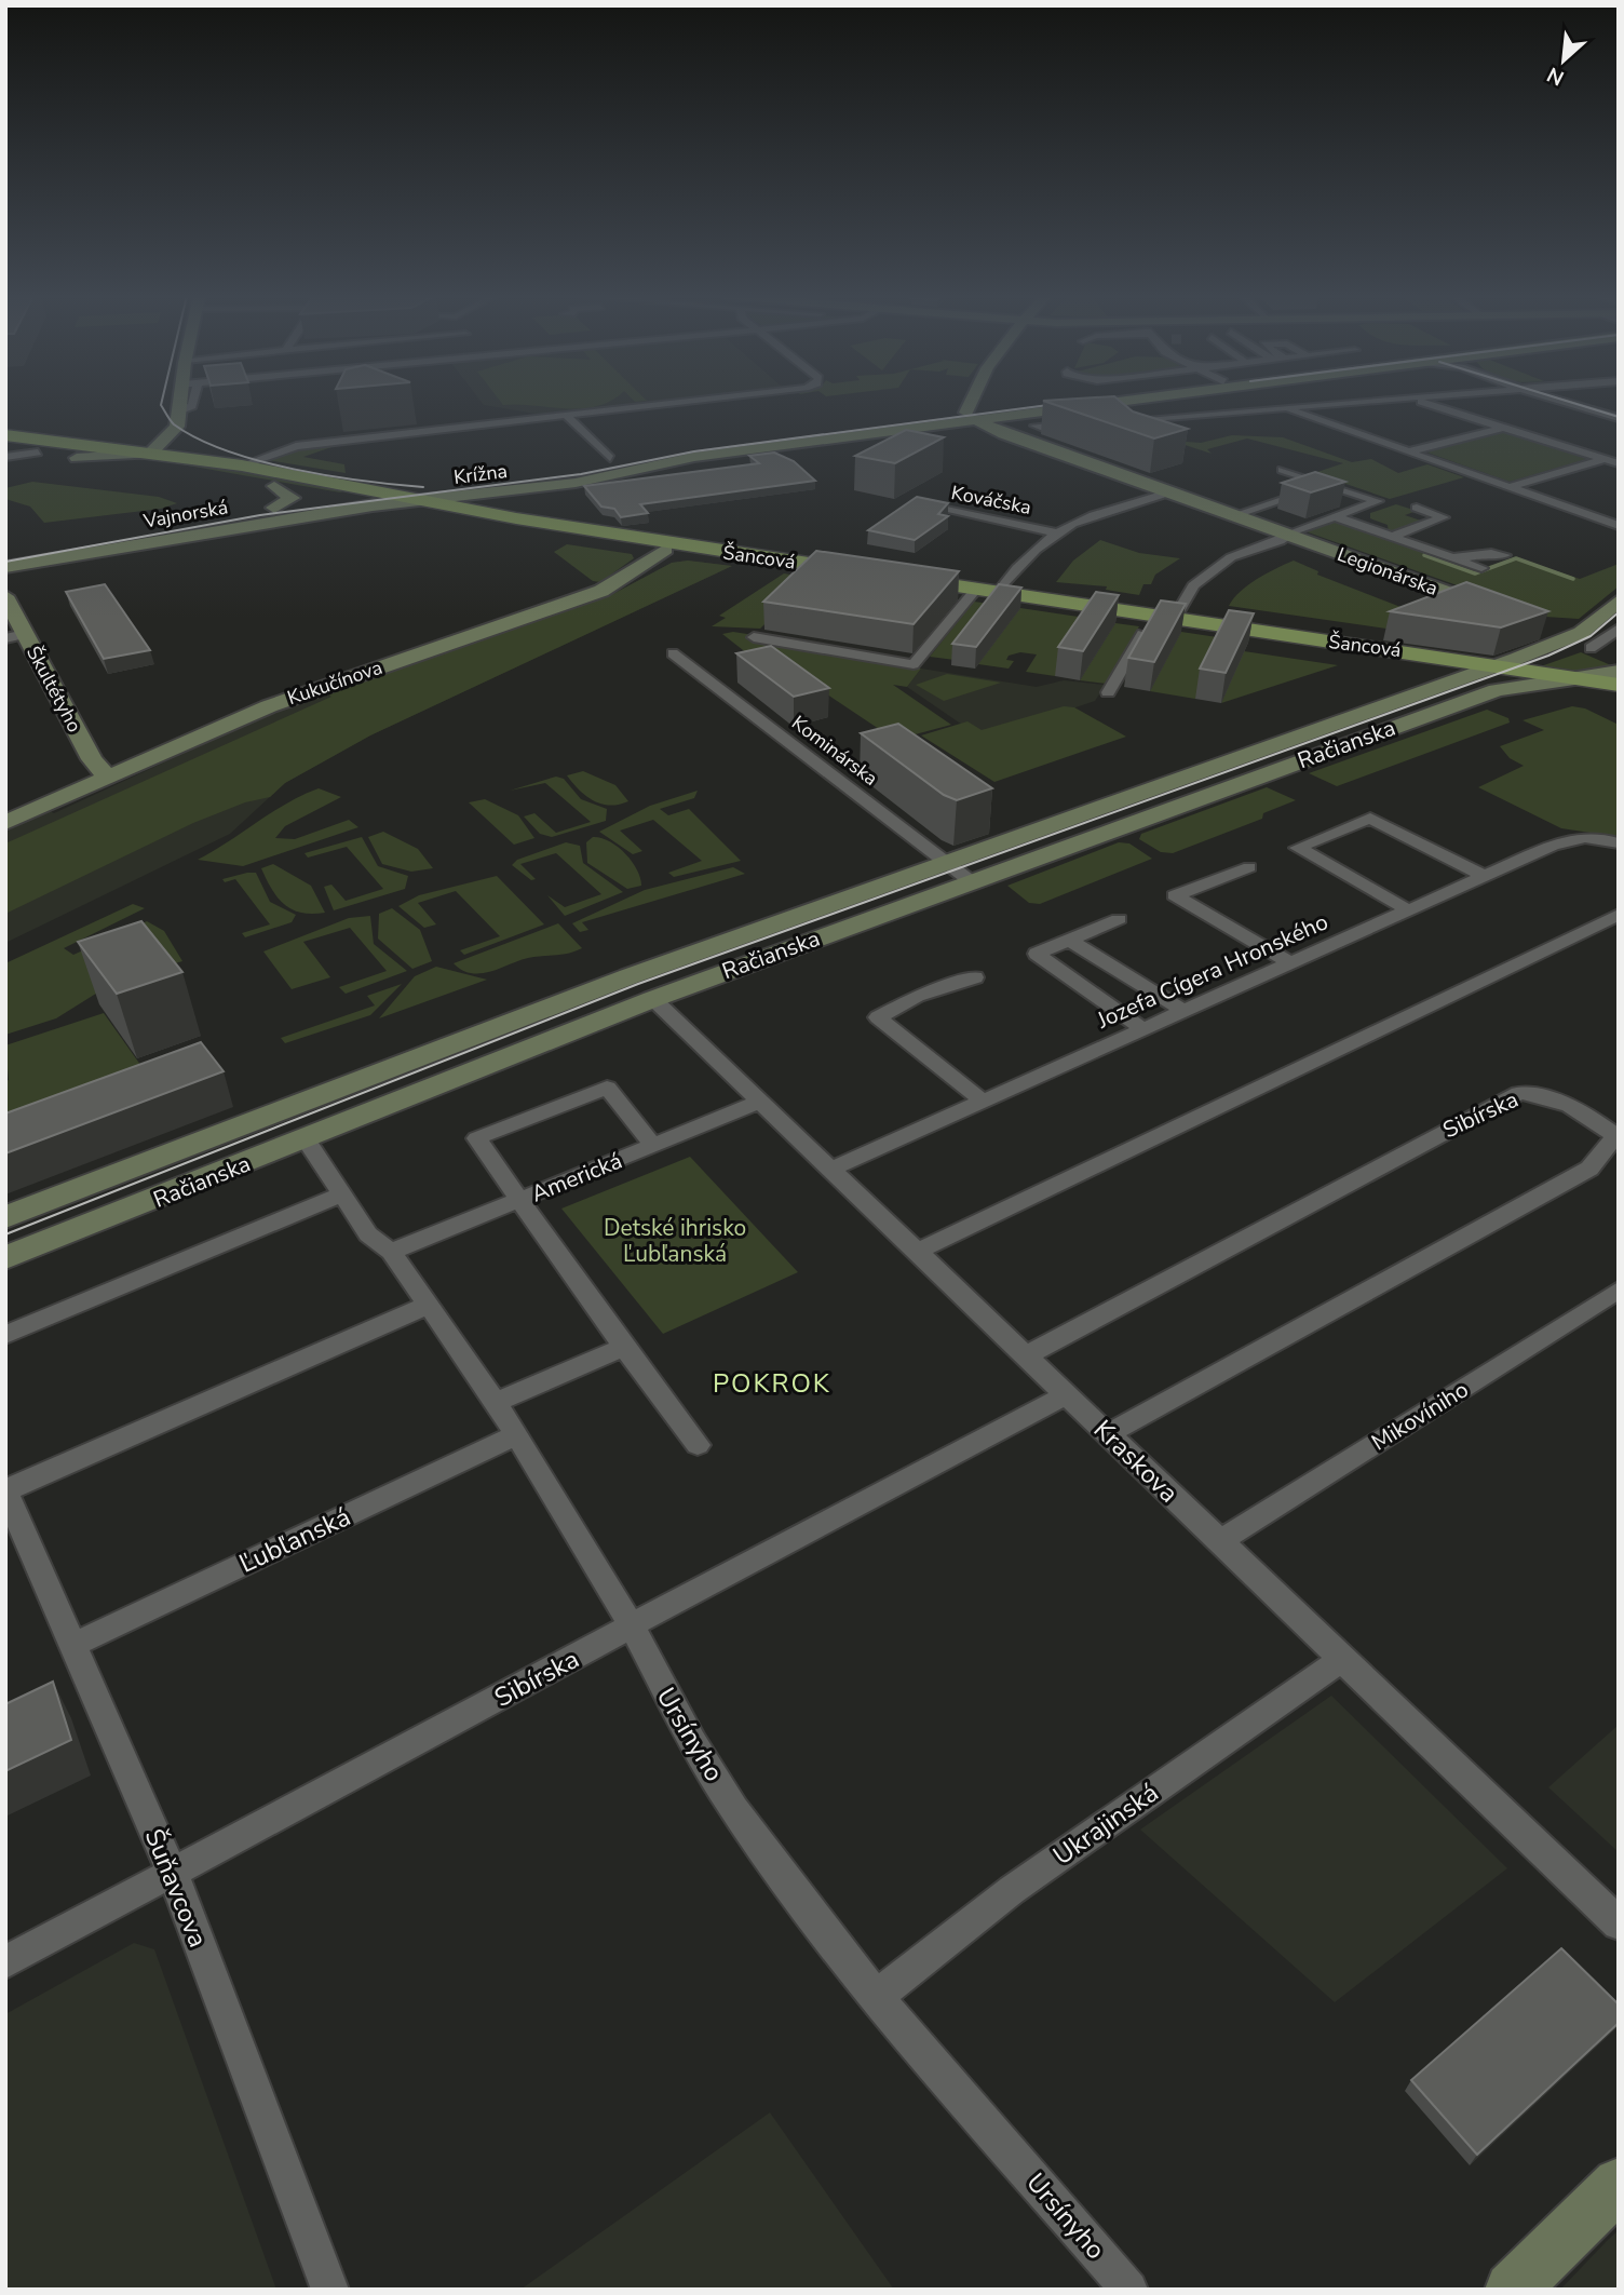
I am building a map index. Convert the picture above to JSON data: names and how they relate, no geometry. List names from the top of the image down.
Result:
{
  "streets": {
    "main road": ["Šancová"],
    "street": [
      "Krížna",
      "Kováčska",
      "Vajnorská",
      "Legionárska",
      "Kukučínova",
      "Škultétyho",
      "Račianska",
      "Kominárska",
      "Jozefa Cígera Hronského",
      "Sibírska",
      "Americká",
      "Mikovíniho",
      "Kraskova",
      "Ľubľanská",
      "Ursínyho",
      "Ukrajinská",
      "Šuňavcova"
    ]
  },
  "crossings": [
    ["Krížna", "Vajnorská"],
    ["Krížna", "Šancová"],
    ["Krížna", "Legionárska"],
    ["Vajnorská", "Šancová"],
    ["Šancová", "Kukučínova"],
    ["Šancová", "Račianska"],
    ["Kukučínova", "Škultétyho"],
    ["Račianska", "Kominárska"],
    ["Račianska", "Kraskova"],
    ["Račianska", "Ursínyho"],
    ["Jozefa Cígera Hronského", "Kraskova"],
    ["Sibírska", "Kraskova"],
    ["Sibírska", "Ursínyho"],
    ["Sibírska", "Šuňavcova"],
    ["Americká", "Kraskova"],
    ["Americká", "Ursínyho"],
    ["Mikovíniho", "Kraskova"],
    ["Kraskova", "Ukrajinská"],
    ["Ľubľanská", "Ursínyho"],
    ["Ľubľanská", "Šuňavcova"],
    ["Ursínyho", "Ukrajinská"]
  ],
  "districts": ["POKROK"],
  "parks": ["Detské ihrisko Ľubľanská"],
  "north": "bottom left"
}
